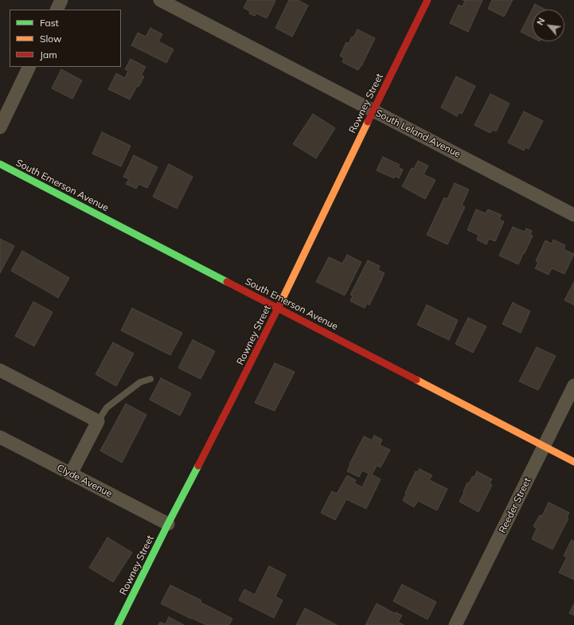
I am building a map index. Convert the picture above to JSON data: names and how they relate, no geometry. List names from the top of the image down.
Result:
{
  "streets": {
    "street": [
      "Rowney Street",
      "South Leland Avenue",
      "South Emerson Avenue",
      "Clyde Avenue",
      "Reeder Street"
    ]
  },
  "crossings": [
    ["Rowney Street", "South Leland Avenue"],
    ["Rowney Street", "South Emerson Avenue"],
    ["Rowney Street", "Clyde Avenue"],
    ["South Emerson Avenue", "Reeder Street"]
  ],
  "legend": ["Fast", "Slow", "Jam"],
  "north": "top left"
}
